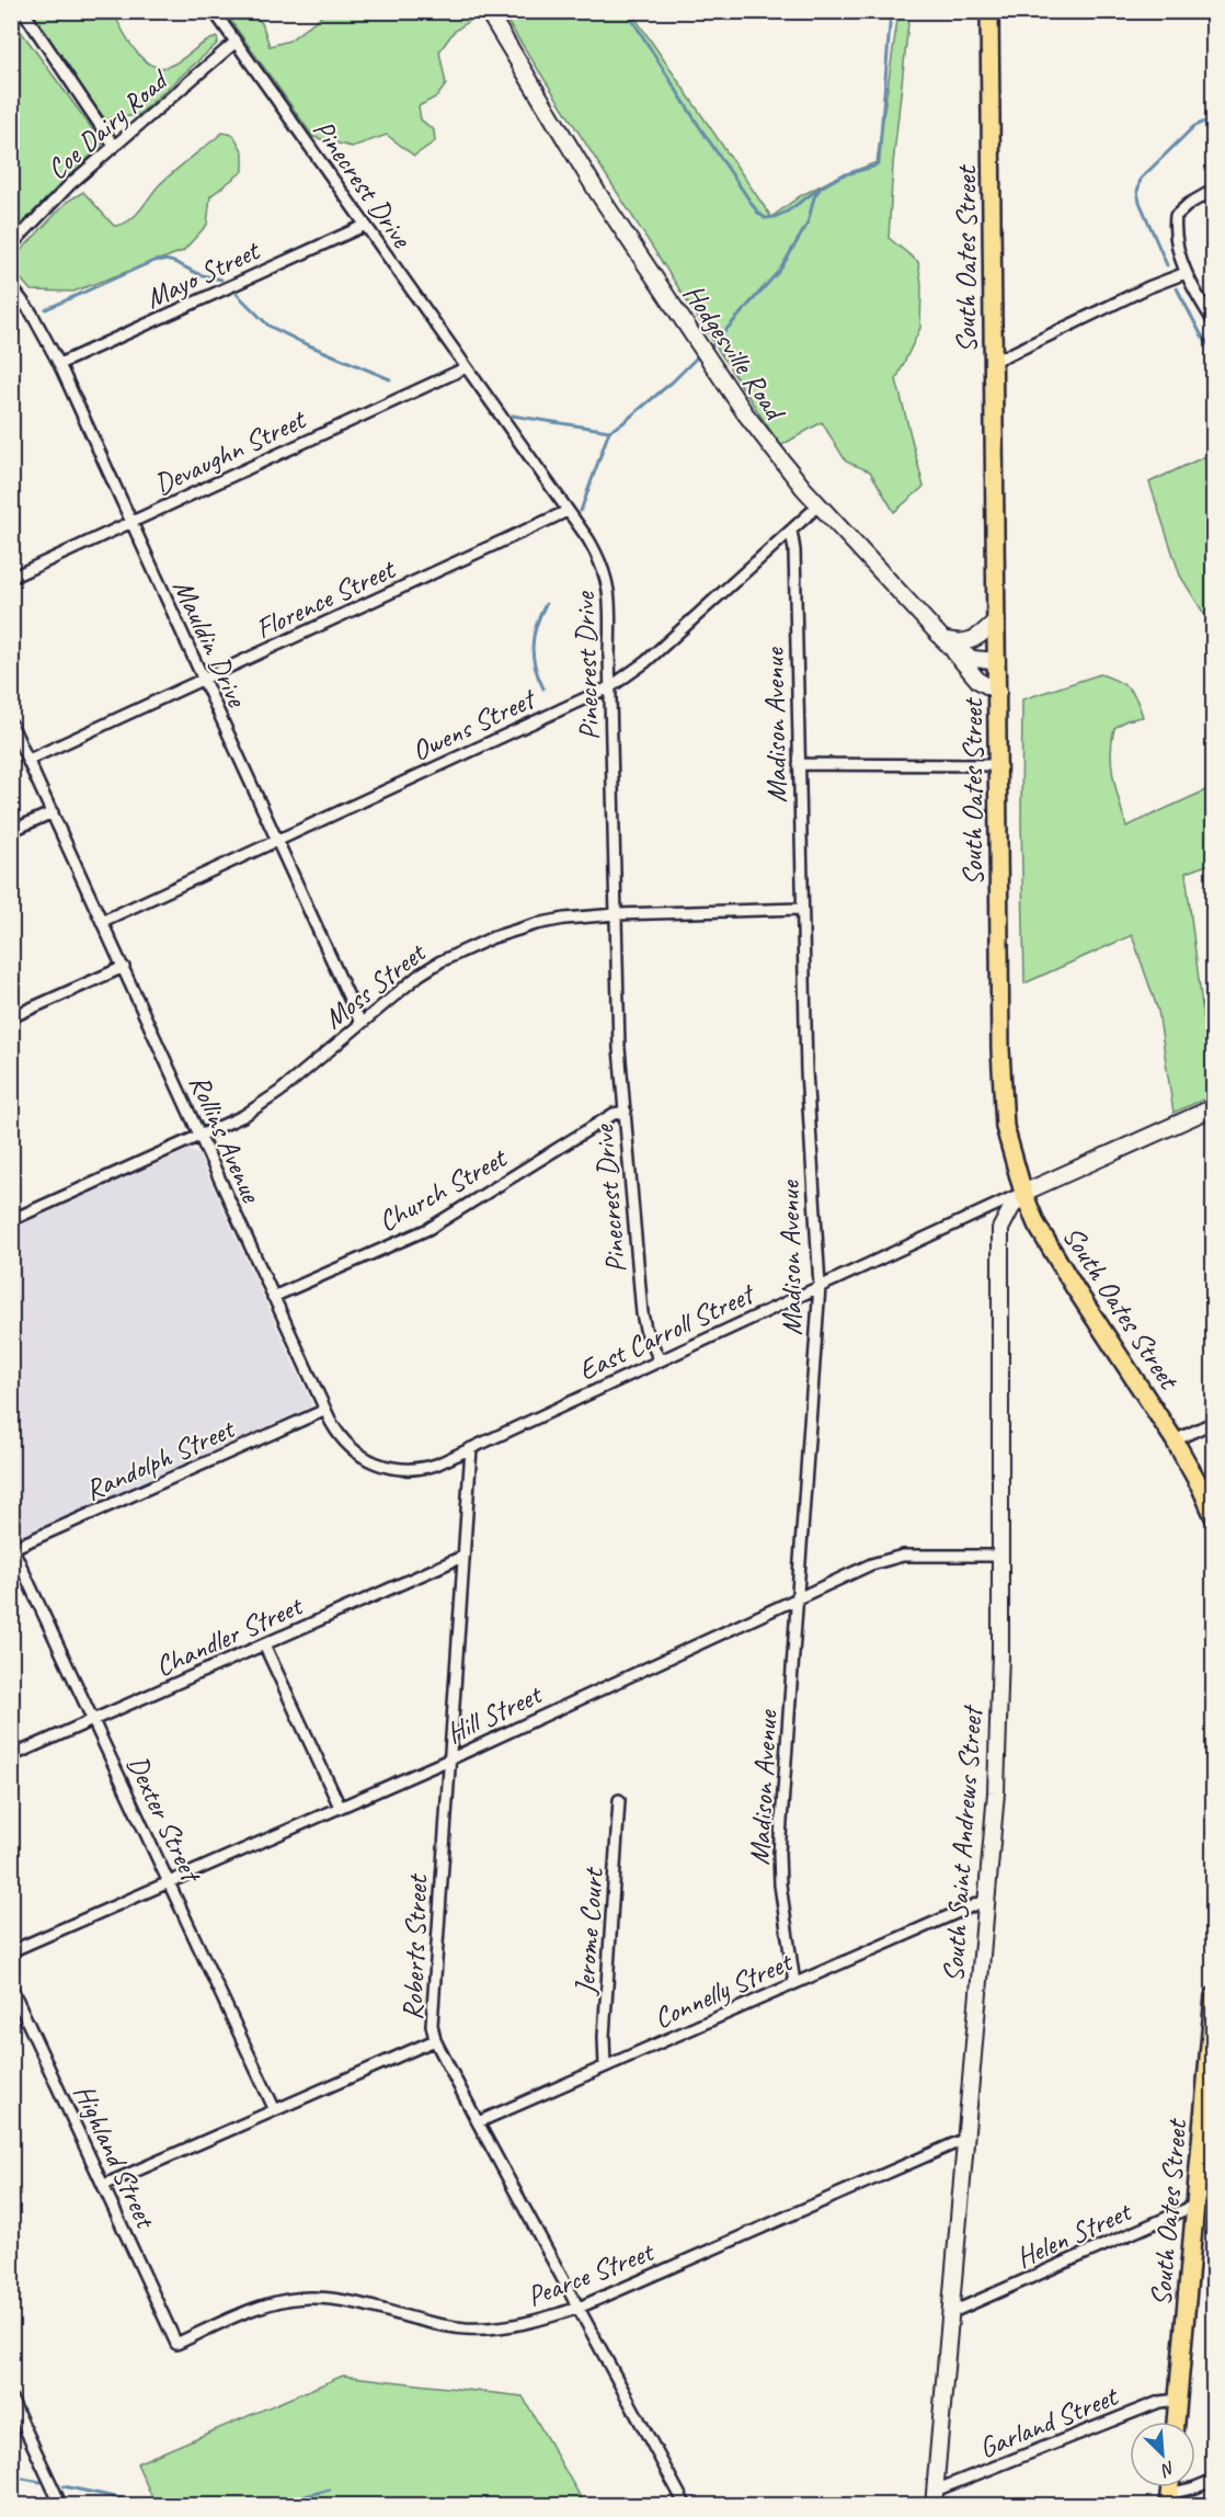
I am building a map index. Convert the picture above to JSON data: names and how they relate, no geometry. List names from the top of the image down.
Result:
{
  "streets": {
    "main road": ["South Oates Street"],
    "street": [
      "Coe Dairy Road",
      "Pinecrest Drive",
      "Mayo Street",
      "Hodgesville Road",
      "Devaughn Street",
      "Florence Street",
      "Mauldin Drive",
      "Owens Street",
      "Madison Avenue",
      "Moss Street",
      "Rollins Avenue",
      "Church Street",
      "East Carroll Street",
      "Randolph Street",
      "Chandler Street",
      "Hill Street",
      "Dexter Street",
      "South Saint Andrews Street",
      "Jerome Court",
      "Roberts Street",
      "Connelly Street",
      "Highland Street",
      "Helen Street",
      "Pearce Street",
      "Garland Street"
    ]
  },
  "crossings": [
    ["Coe Dairy Road", "Pinecrest Drive"],
    ["Pinecrest Drive", "Mayo Street"],
    ["Pinecrest Drive", "Devaughn Street"],
    ["Pinecrest Drive", "Florence Street"],
    ["Pinecrest Drive", "Owens Street"],
    ["Pinecrest Drive", "Moss Street"],
    ["Pinecrest Drive", "Church Street"],
    ["Pinecrest Drive", "East Carroll Street"],
    ["South Oates Street", "Hodgesville Road"],
    ["South Oates Street", "East Carroll Street"],
    ["South Oates Street", "South Saint Andrews Street"],
    ["South Oates Street", "Helen Street"],
    ["South Oates Street", "Garland Street"],
    ["Mayo Street", "Mauldin Drive"],
    ["Hodgesville Road", "Owens Street"],
    ["Devaughn Street", "Mauldin Drive"],
    ["Florence Street", "Mauldin Drive"],
    ["Florence Street", "Rollins Avenue"],
    ["Mauldin Drive", "Owens Street"],
    ["Mauldin Drive", "Moss Street"],
    ["Owens Street", "Madison Avenue"],
    ["Owens Street", "Rollins Avenue"],
    ["Madison Avenue", "Moss Street"],
    ["Madison Avenue", "East Carroll Street"],
    ["Madison Avenue", "Hill Street"],
    ["Madison Avenue", "Connelly Street"],
    ["Moss Street", "Rollins Avenue"],
    ["Rollins Avenue", "Church Street"],
    ["Rollins Avenue", "East Carroll Street"],
    ["Rollins Avenue", "Randolph Street"],
    ["Rollins Avenue", "Roberts Street"],
    ["East Carroll Street", "South Saint Andrews Street"],
    ["East Carroll Street", "Roberts Street"],
    ["Randolph Street", "Dexter Street"],
    ["Chandler Street", "Dexter Street"],
    ["Chandler Street", "Roberts Street"],
    ["Hill Street", "Dexter Street"],
    ["Hill Street", "South Saint Andrews Street"],
    ["Hill Street", "Roberts Street"],
    ["South Saint Andrews Street", "Connelly Street"],
    ["South Saint Andrews Street", "Helen Street"],
    ["South Saint Andrews Street", "Pearce Street"],
    ["South Saint Andrews Street", "Garland Street"],
    ["Jerome Court", "Connelly Street"],
    ["Roberts Street", "Connelly Street"],
    ["Roberts Street", "Pearce Street"],
    ["Highland Street", "Pearce Street"]
  ],
  "north": "bottom right"
}
